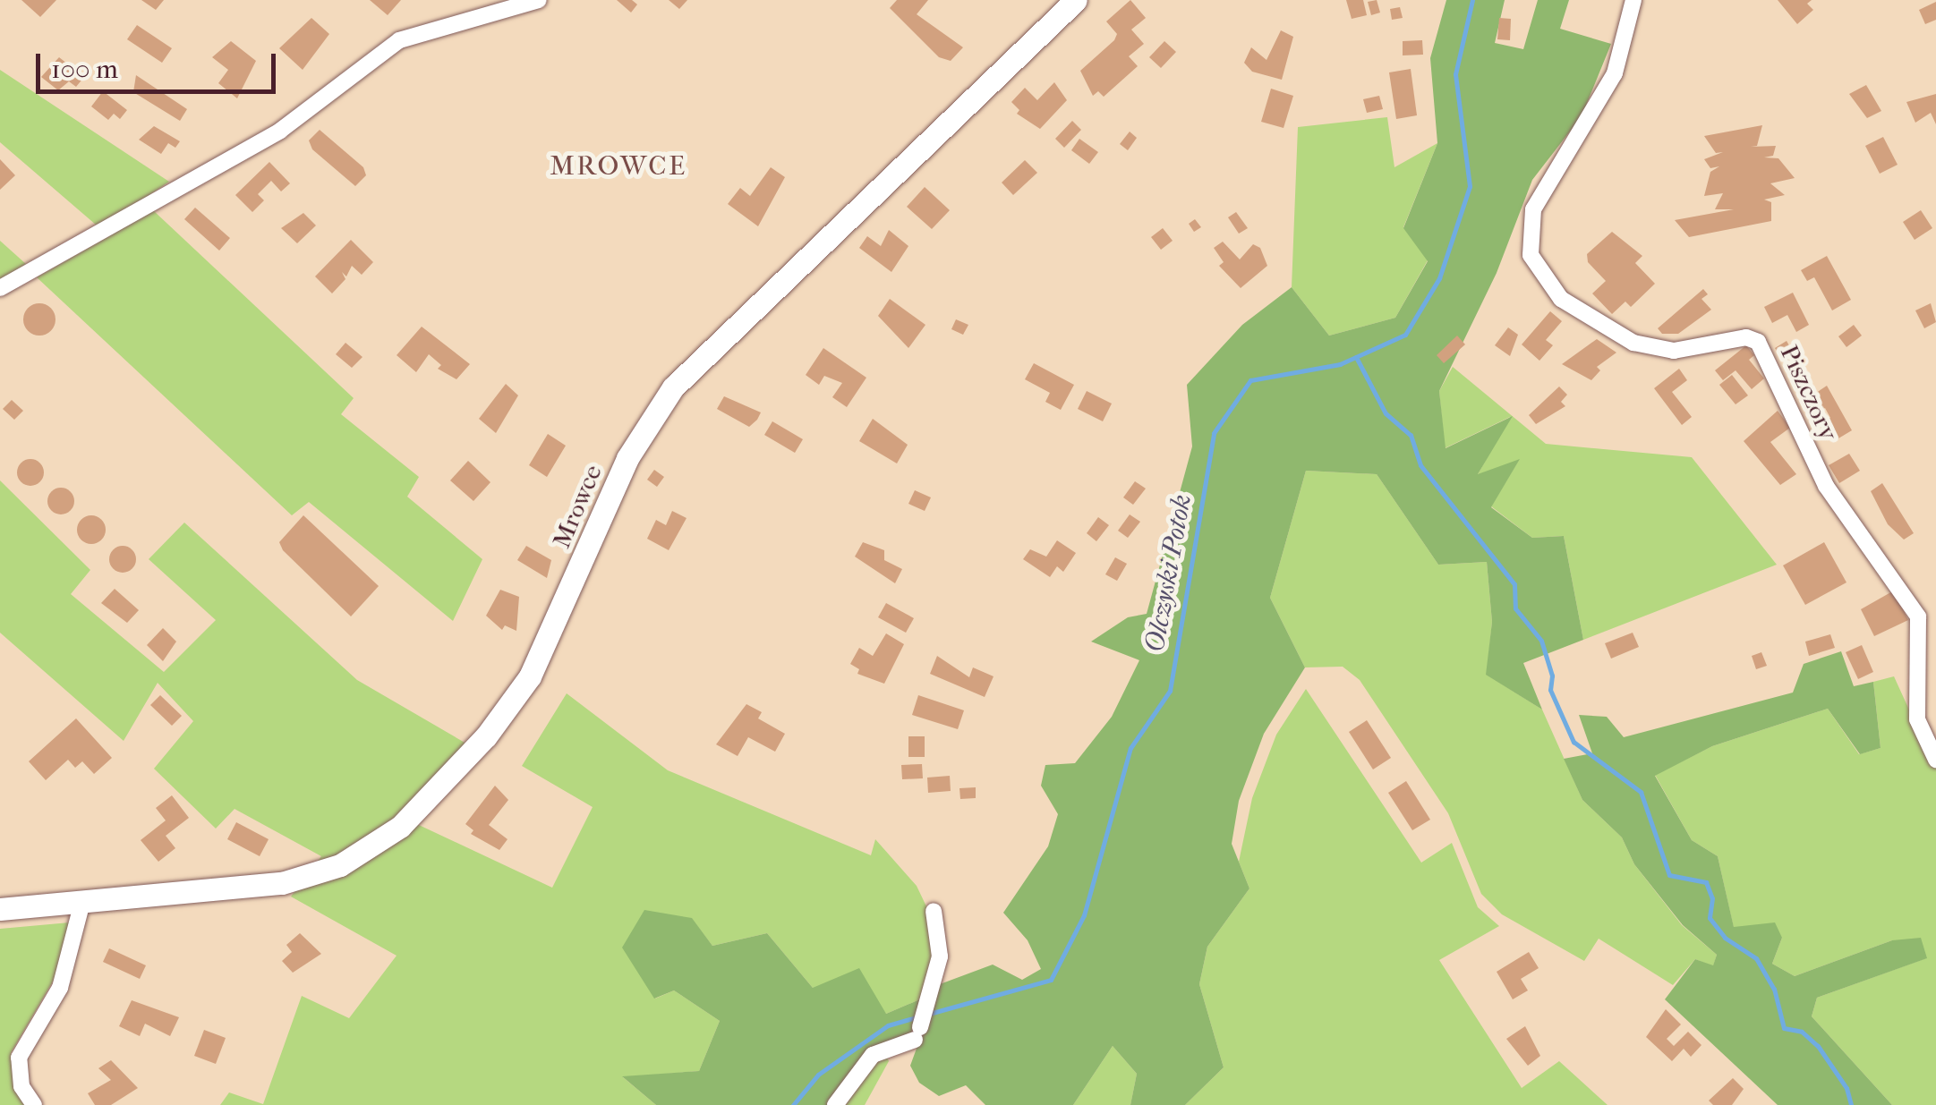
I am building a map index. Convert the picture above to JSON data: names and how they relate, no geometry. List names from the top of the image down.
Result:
{
  "streets": {
    "street": ["Piszczory", "Mrowce"]
  },
  "districts": ["MROWCE"],
  "water": ["Olczyski Potok"],
  "scale_bar": "100 m"
}
